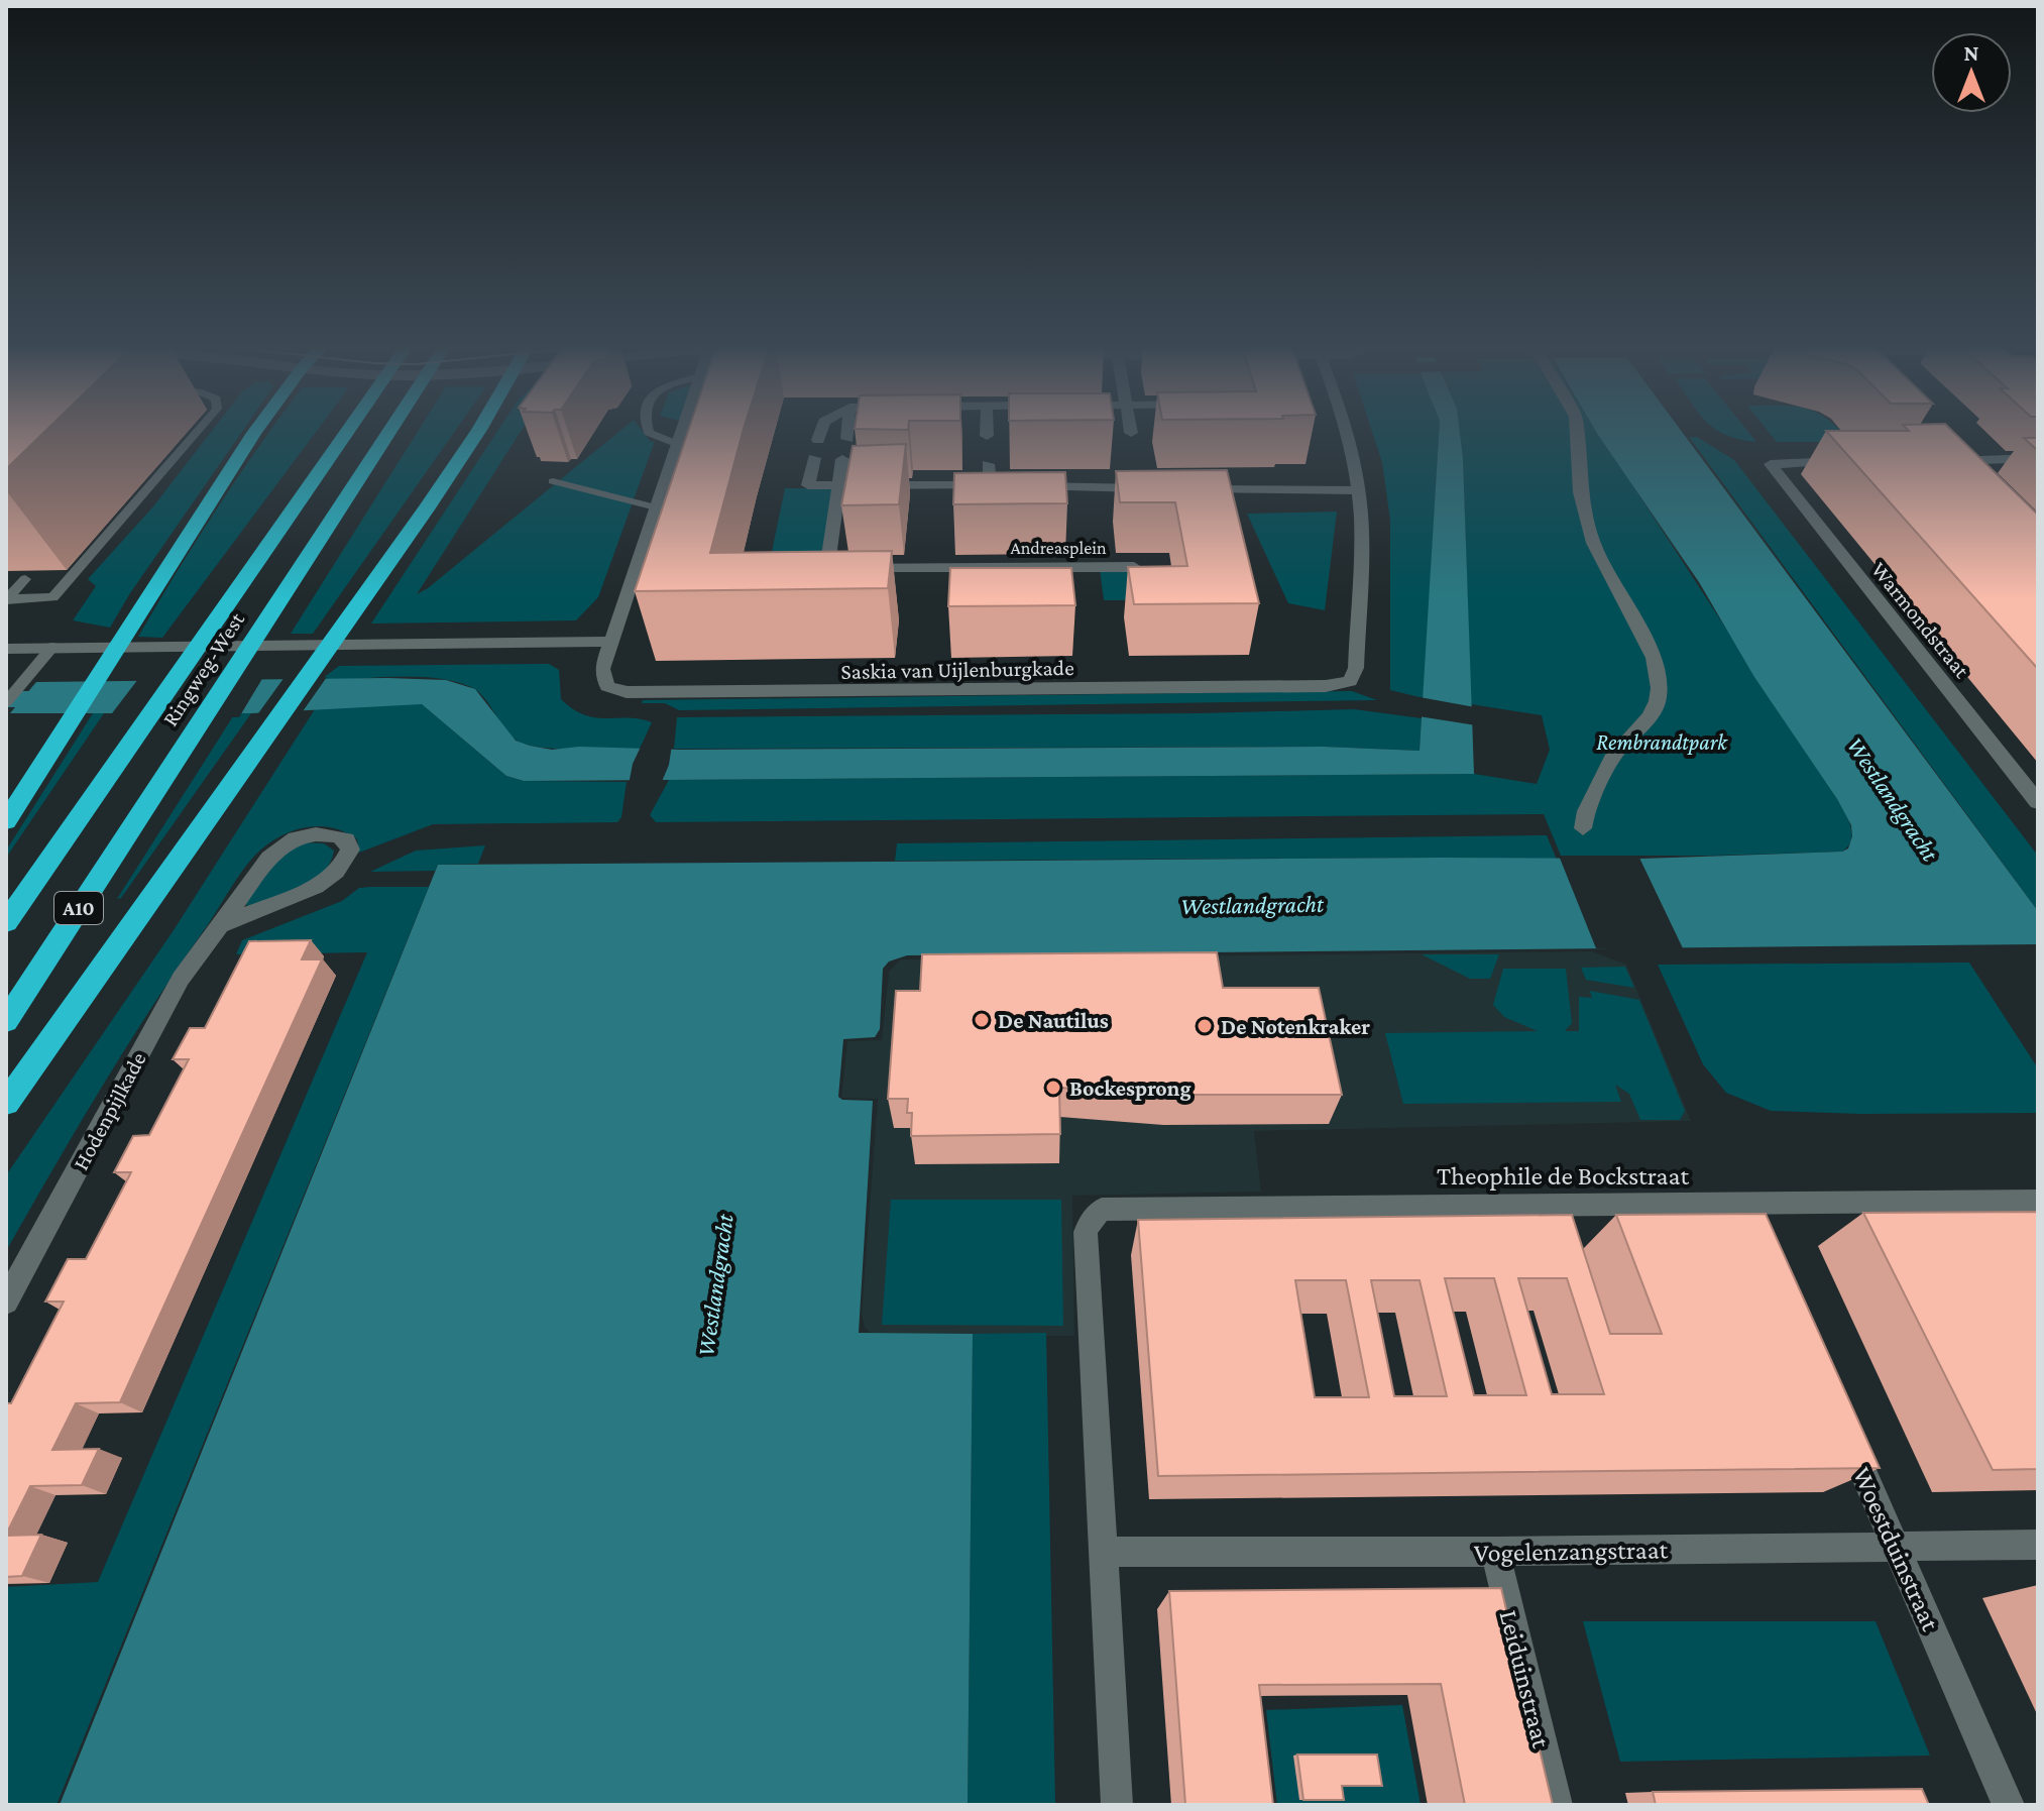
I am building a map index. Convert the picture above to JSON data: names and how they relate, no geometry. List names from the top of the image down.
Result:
{
  "streets": {
    "highway": ["Ringweg-West", "A10"],
    "street": [
      "Andreasplein",
      "Warmondstraat",
      "Saskia van Uijlenburgkade",
      "Hodenpijlkade",
      "Theophile de Bockstraat",
      "Woestduinstraat",
      "Vogelenzangstraat",
      "Leiduinstraat"
    ]
  },
  "crossings": [
    ["Theophile de Bockstraat", "Vogelenzangstraat"],
    ["Woestduinstraat", "Vogelenzangstraat"],
    ["Vogelenzangstraat", "Leiduinstraat"]
  ],
  "water": ["Westlandgracht"],
  "parks": ["Rembrandtpark"],
  "places": ["De Nautilus", "De Notenkraker", "Bockesprong"],
  "north": "top"
}
